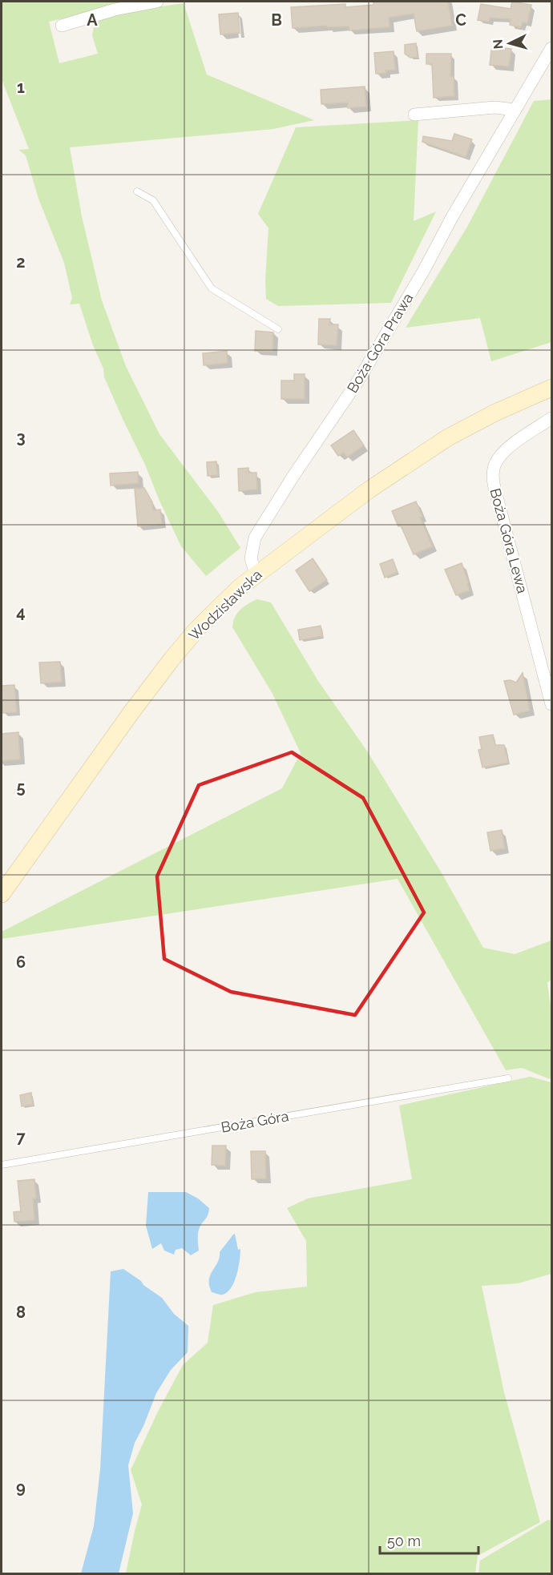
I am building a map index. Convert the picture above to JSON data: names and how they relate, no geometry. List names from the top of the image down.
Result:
{
  "streets": {
    "main road": ["Wodzisławska"],
    "street": ["Boża Góra Prawa", "Boża Góra Lewa"],
    "lane": ["Boża Góra"]
  },
  "crossings": [
    ["Boża Góra Prawa", "Wodzisławska"]
  ],
  "scale_bar": "50 m",
  "north": "left",
  "grid": {
    "columns": ["A", "B", "C"],
    "rows": [
      "1",
      "2",
      "3",
      "4",
      "5",
      "6",
      "7",
      "8",
      "9"
    ]
  }
}
